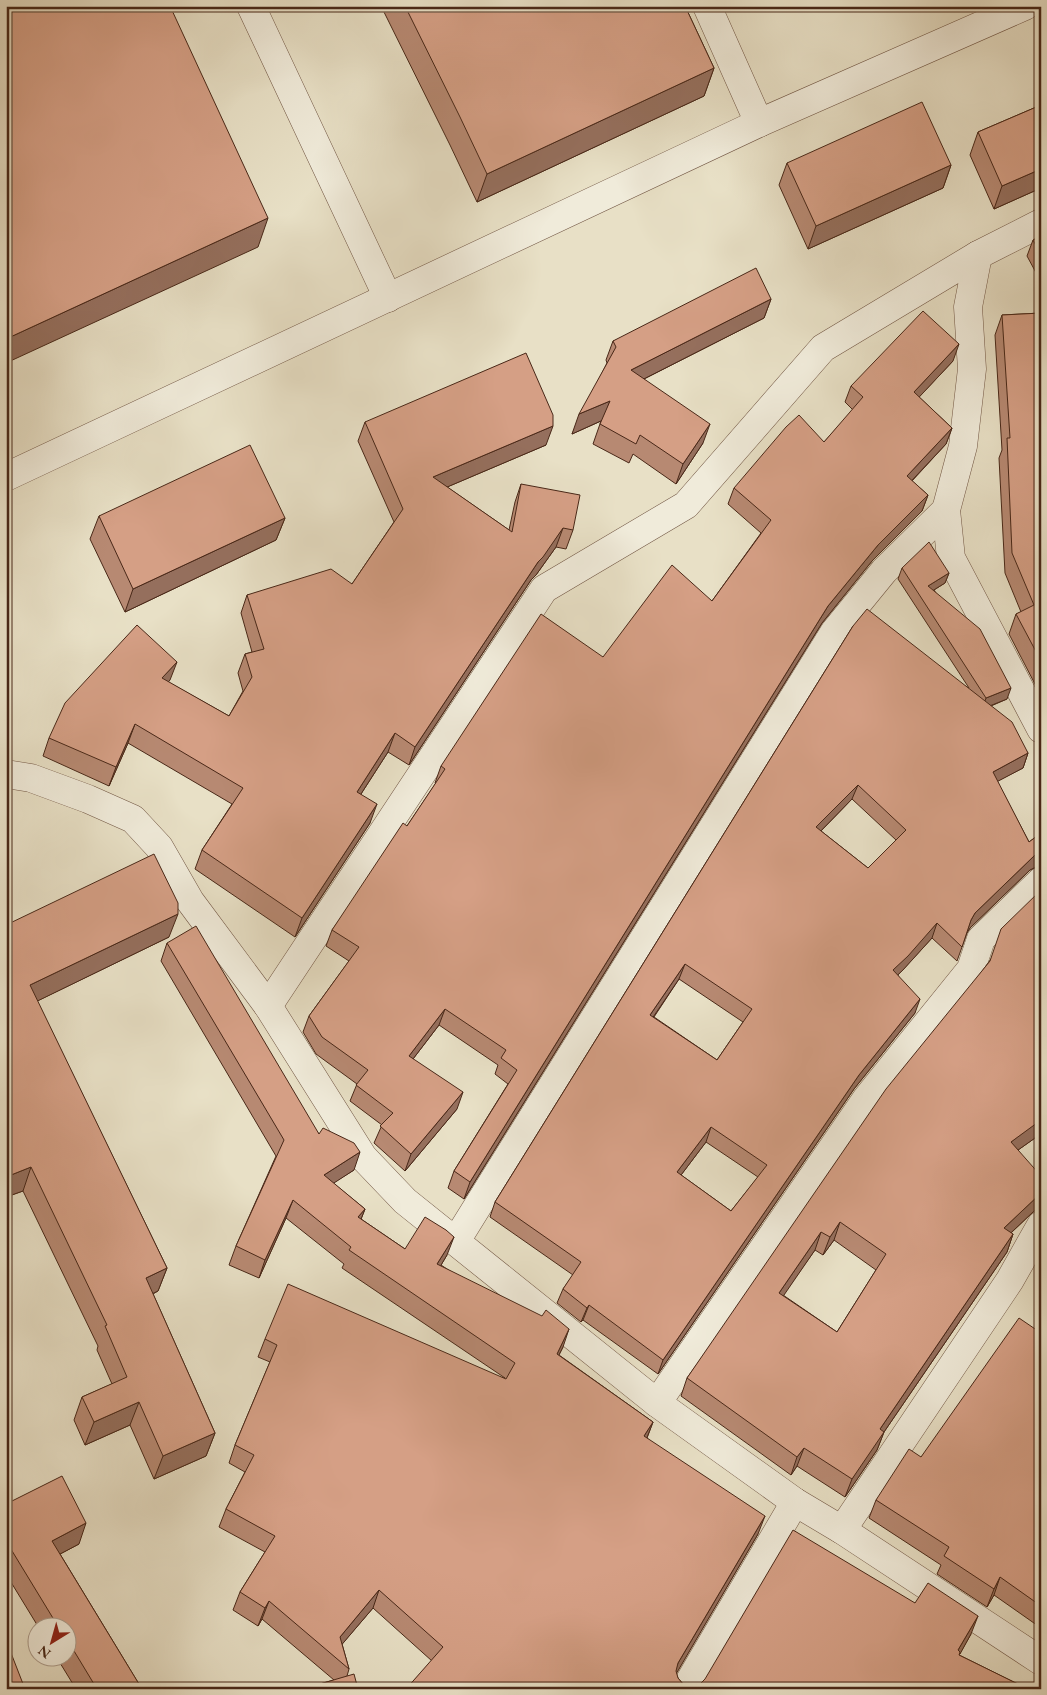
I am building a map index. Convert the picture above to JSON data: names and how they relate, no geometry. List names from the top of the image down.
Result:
{
  "north": "bottom left"
}
